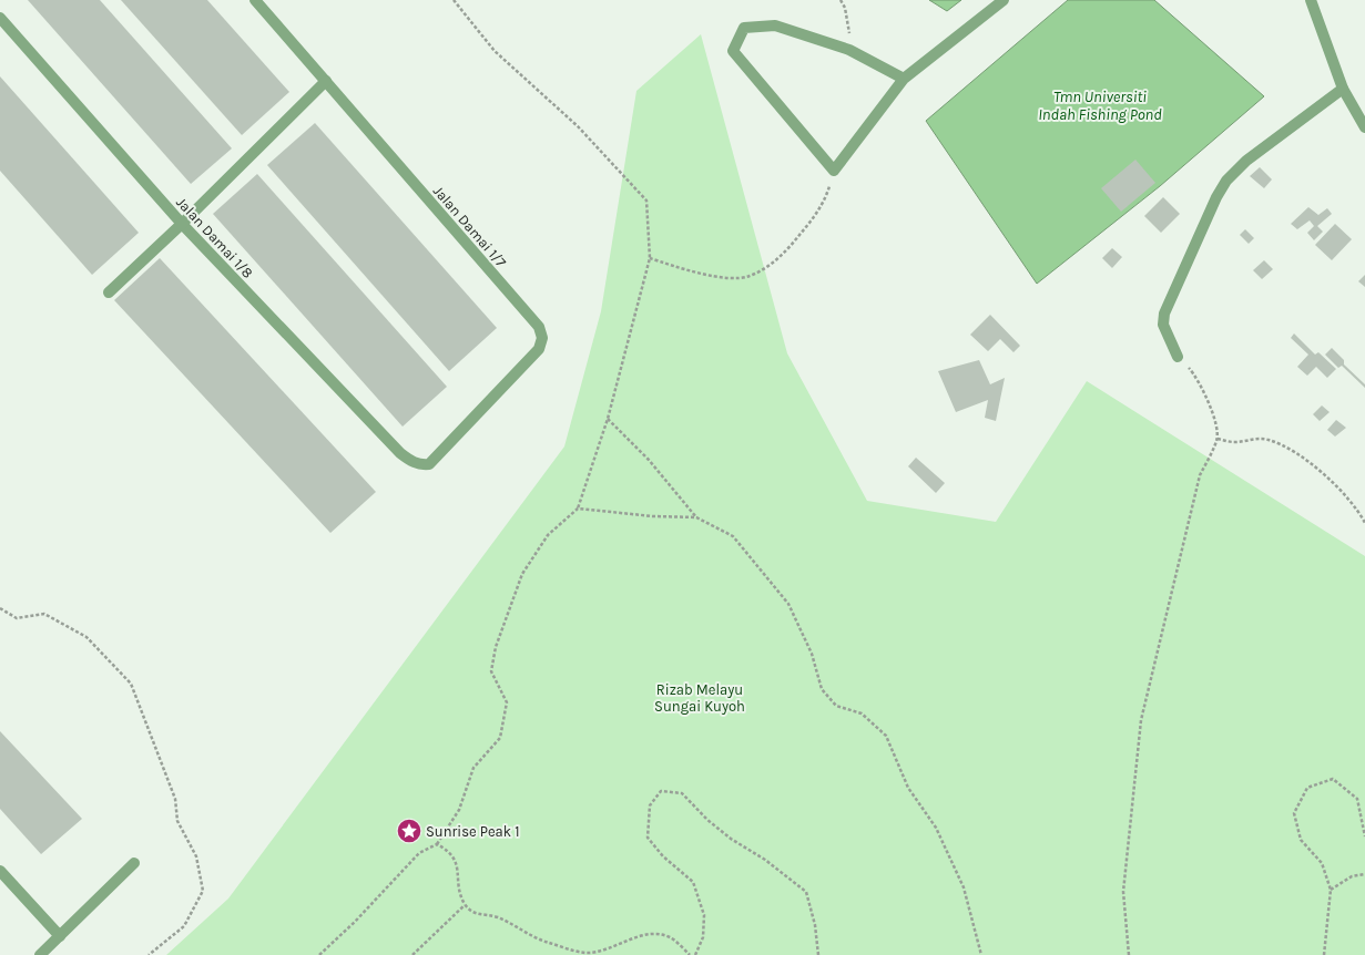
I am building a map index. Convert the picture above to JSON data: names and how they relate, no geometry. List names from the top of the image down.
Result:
{
  "streets": {
    "street": ["Jalan Damai 1/7", "Jalan Damai 1/8"]
  },
  "crossings": [
    ["Jalan Damai 1/7", "Jalan Damai 1/8"]
  ],
  "water": ["Tmn Universiti Indah Fishing Pond"],
  "parks": ["Rizab Melayu Sungai Kuyoh"],
  "places": {
    "place": ["Sunrise Peak 1"]
  }
}
